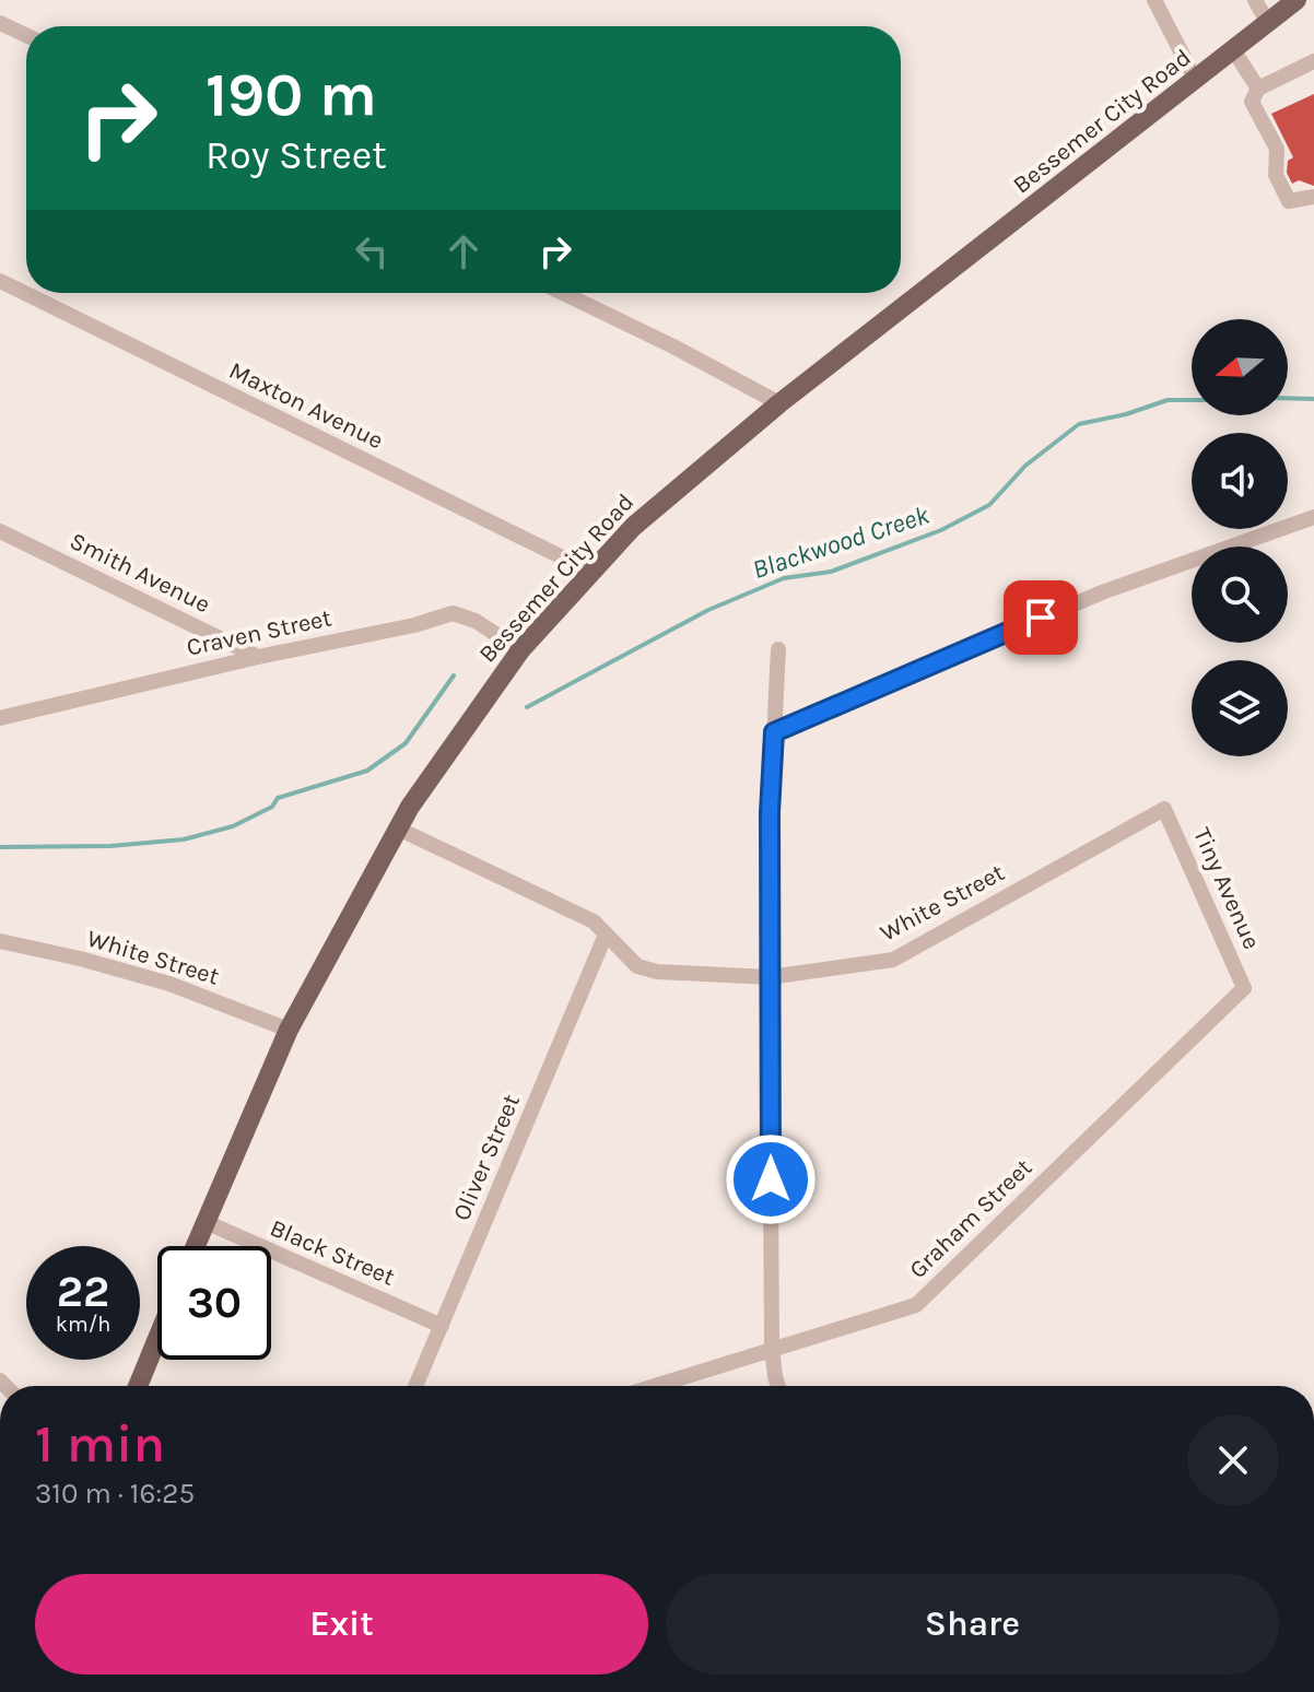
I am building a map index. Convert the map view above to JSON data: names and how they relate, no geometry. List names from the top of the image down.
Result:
{
  "streets": {
    "main road": ["Bessemer City Road"],
    "street": [
      "Maxton Avenue",
      "Smith Avenue",
      "Craven Street",
      "Tiny Avenue",
      "White Street",
      "Oliver Street",
      "Graham Street",
      "Black Street"
    ]
  },
  "crossings": [
    ["Bessemer City Road", "Maxton Avenue"],
    ["Bessemer City Road", "Craven Street"],
    ["Bessemer City Road", "White Street"],
    ["Bessemer City Road", "Black Street"],
    ["Smith Avenue", "Craven Street"],
    ["Tiny Avenue", "White Street"],
    ["Tiny Avenue", "Graham Street"],
    ["White Street", "Oliver Street"],
    ["Oliver Street", "Black Street"]
  ],
  "water": ["Blackwood Creek"],
  "north": "left",
  "page": {
    "turn": ["190 m", "Roy Street"],
    "speed": "22 km/h",
    "limit": "30",
    "heading": ["1 min", "310 m · 16:25"],
    "buttons": ["Exit", "Share"]
  }
}
